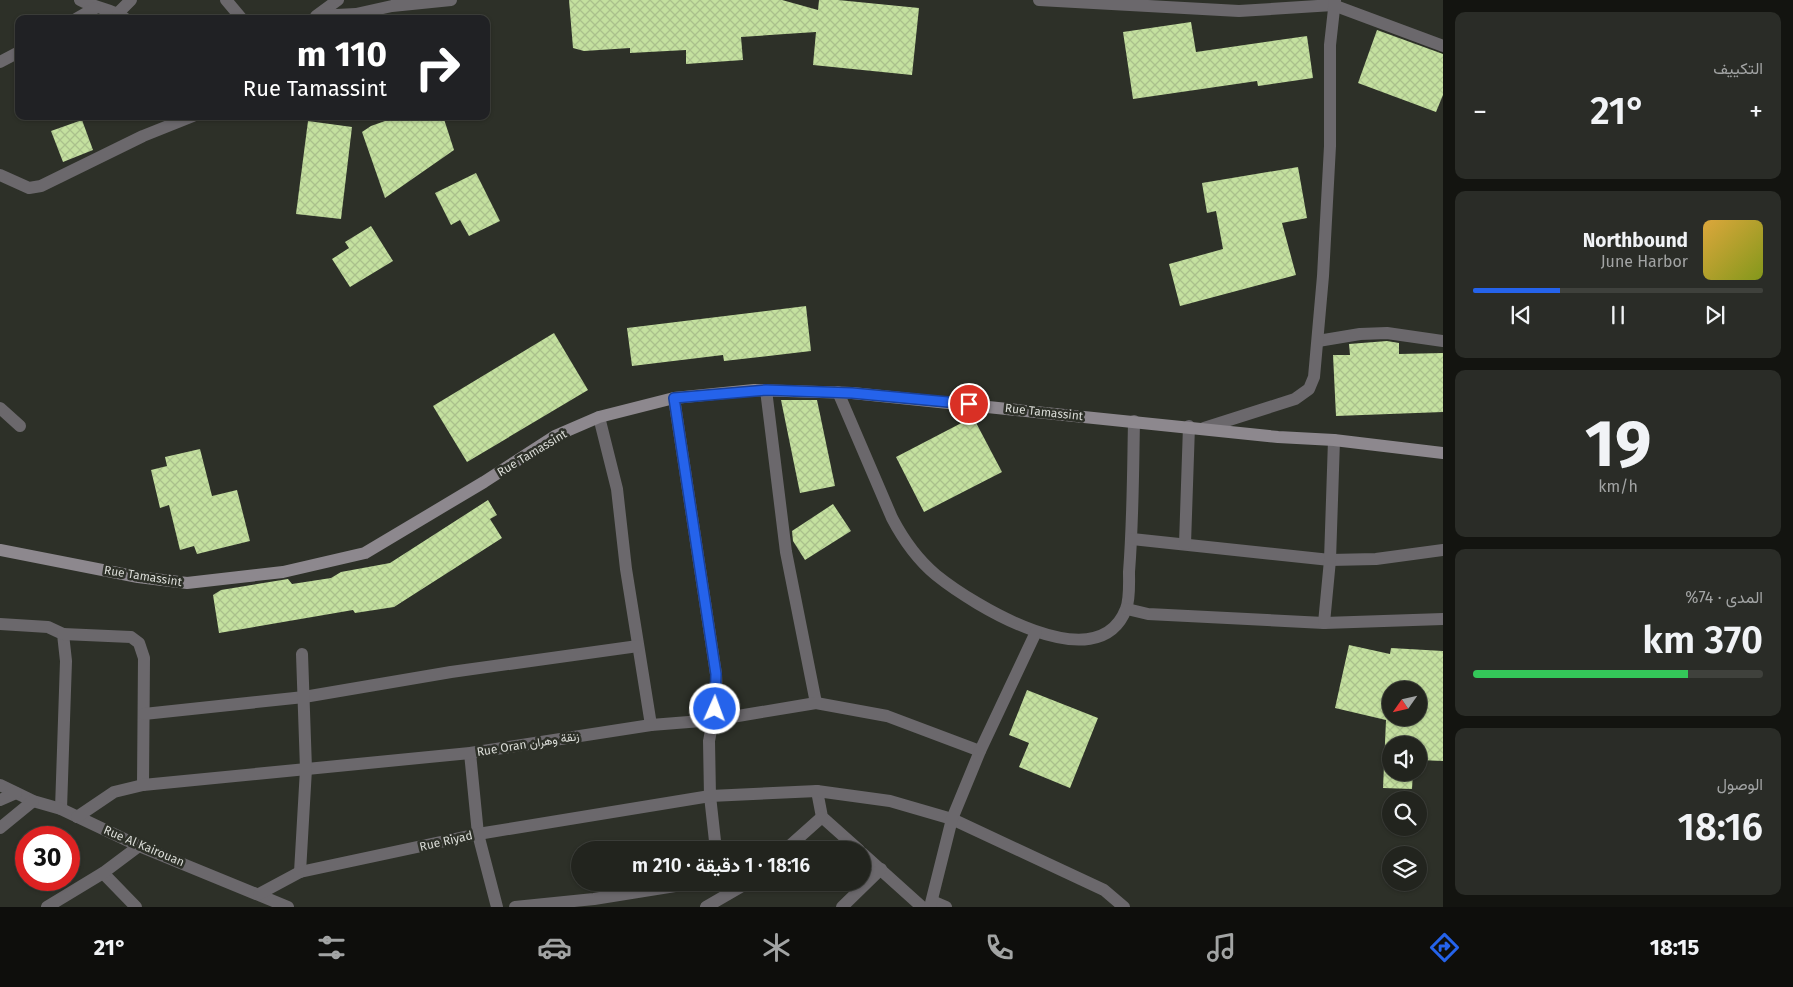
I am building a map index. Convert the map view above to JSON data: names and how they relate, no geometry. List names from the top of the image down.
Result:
{
  "streets": {
    "main road": ["Rue Tamassint"],
    "street": ["Rue Oran زنقة وهران", "Rue Riyad", "Rue Al Kairouan"]
  },
  "crossings": [
    ["Rue Oran زنقة وهران", "Rue Al Kairouan"],
    ["Rue Riyad", "Rue Al Kairouan"]
  ],
  "north": "bottom left",
  "page": {
    "tile": [
      "التكييف",
      ["19", "km/h"],
      ["المدى · 74%", "370 km"],
      ["الوصول", "18:16"]
    ],
    "turn": ["110 m", "Rue Tamassint"],
    "heat": ["−", "21°", "+"],
    "song": ["Northbound", "June Harbor"],
    "limit": "30",
    "trip": "18:16 · 1 دقيقة · 210 m",
    "tabs": ["18:15", "21°"]
  }
}
